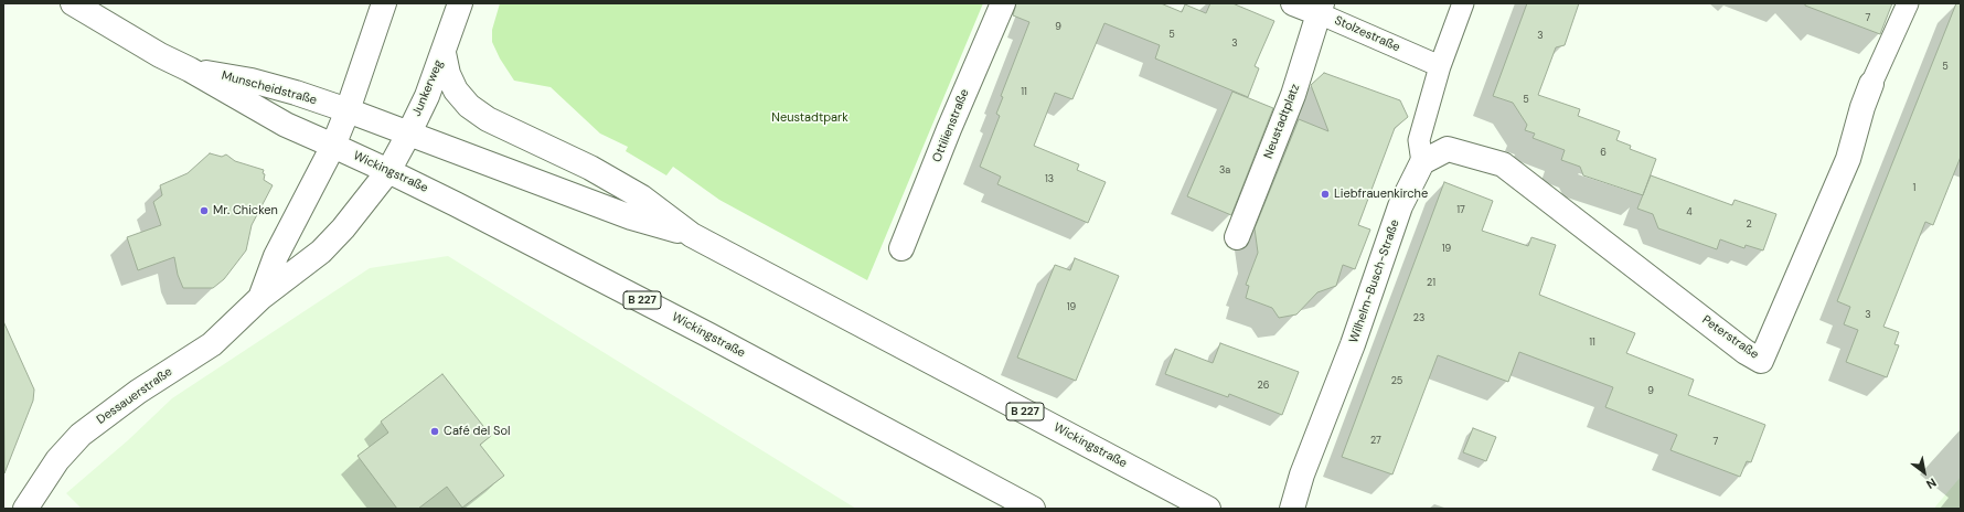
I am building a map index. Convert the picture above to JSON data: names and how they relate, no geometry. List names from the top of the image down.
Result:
{
  "streets": {
    "main road": [
      "Stolzestraße",
      "Munscheidstraße",
      "Junkerweg",
      "Neustadtplatz",
      "Ottilienstraße",
      "Wickingstraße",
      "Wilhelm-Busch-Straße",
      "B 227",
      "Peterstraße",
      "Dessauerstraße"
    ]
  },
  "crossings": [
    ["Stolzestraße", "Neustadtplatz"],
    ["Munscheidstraße", "Wickingstraße"],
    ["Munscheidstraße", "Dessauerstraße"],
    ["Junkerweg", "Wickingstraße"],
    ["Junkerweg", "Dessauerstraße"],
    ["Wickingstraße", "Dessauerstraße"],
    ["Wilhelm-Busch-Straße", "Peterstraße"]
  ],
  "parks": ["Neustadtpark"],
  "places": ["Liebfrauenkirche", "Mr. Chicken", "Café del Sol"],
  "house_numbers": [
    "7",
    "9",
    "5",
    "3",
    "3",
    "5",
    "11",
    "5",
    "6",
    "3a",
    "13",
    "1",
    "17",
    "4",
    "2",
    "19",
    "21",
    "19",
    "3",
    "23",
    "11",
    "25",
    "26",
    "9",
    "27",
    "7"
  ],
  "north": "bottom right"
}
